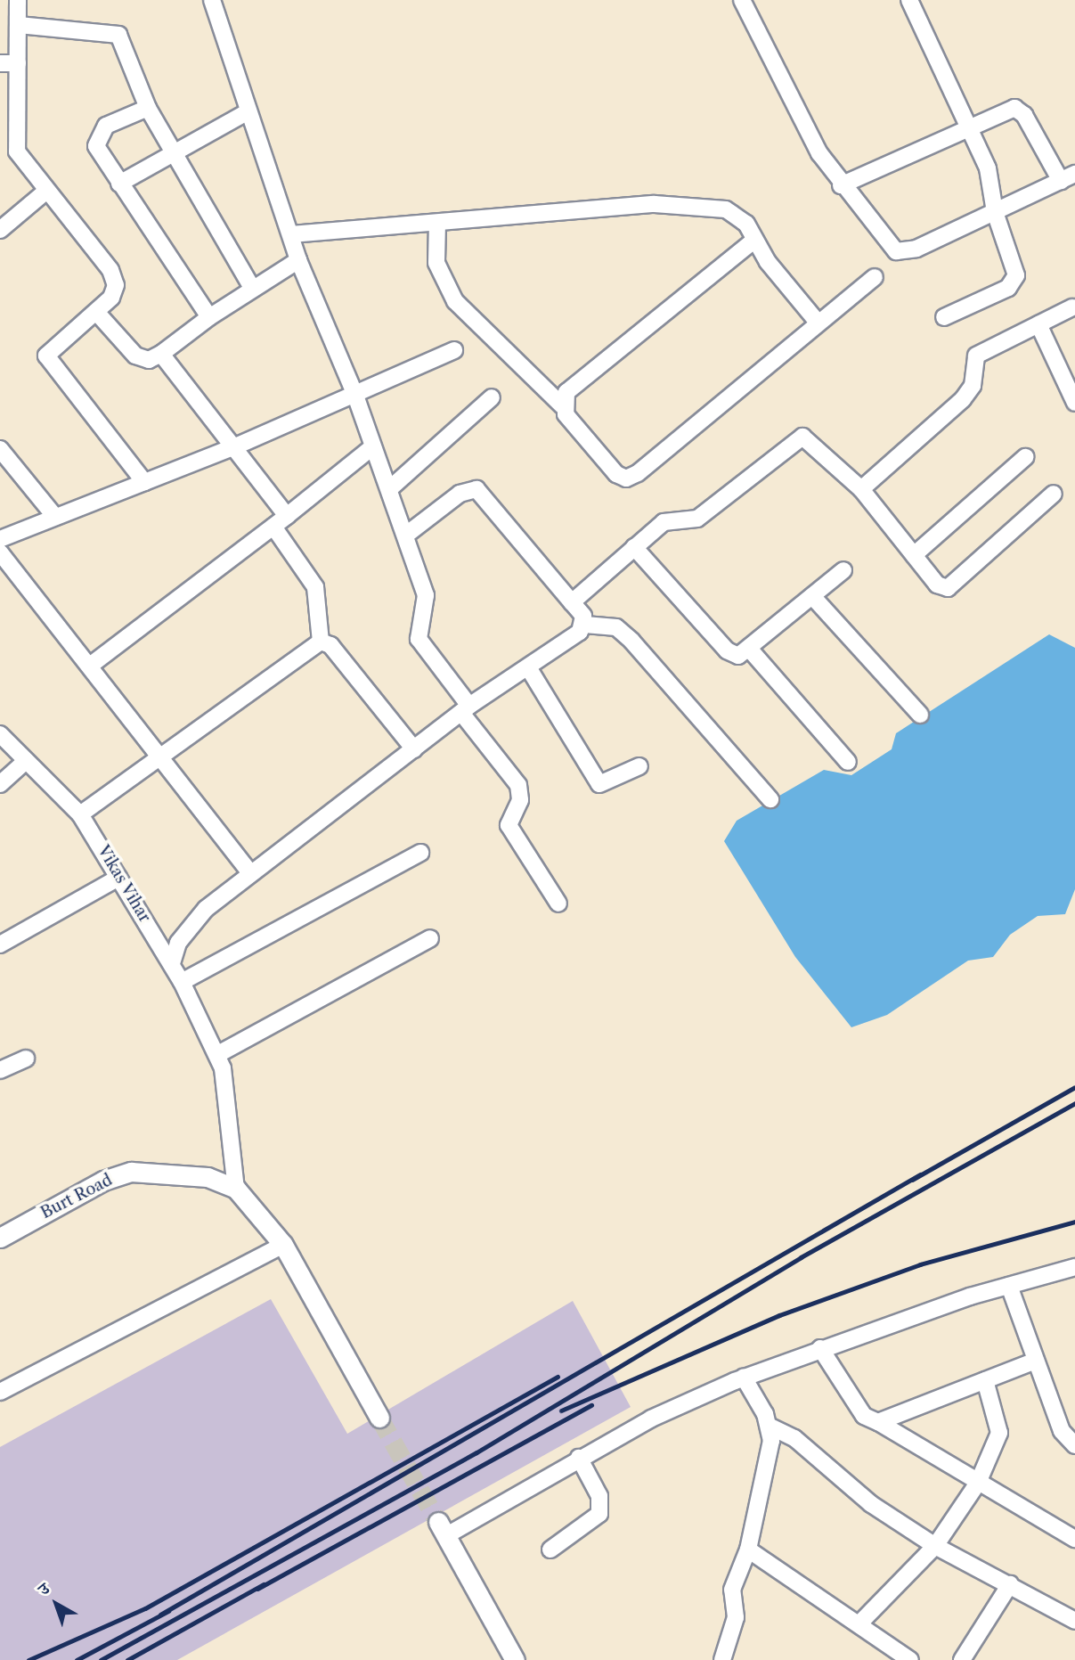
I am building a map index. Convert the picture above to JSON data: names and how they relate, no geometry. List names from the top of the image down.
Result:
{
  "streets": {
    "street": ["Vikas Vihar", "Burt Road"]
  },
  "north": "top left"
}
